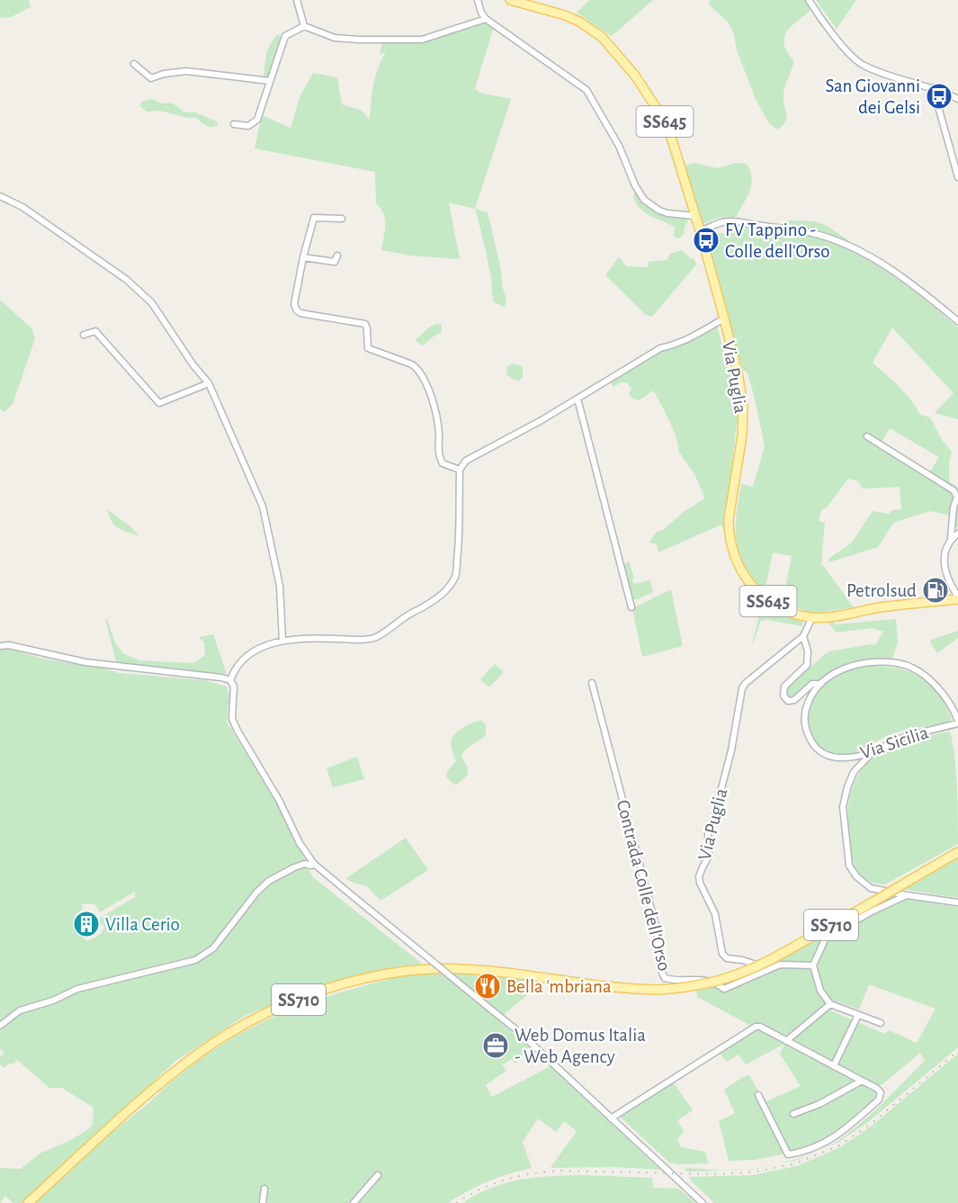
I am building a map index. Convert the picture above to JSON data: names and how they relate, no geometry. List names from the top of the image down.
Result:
{
  "streets": {
    "main road": ["SS645", "Via Puglia", "SS710"],
    "street": ["Via Sicilia", "Contrada Colle dell'Orso"]
  },
  "crossings": [
    ["SS645", "Via Puglia"],
    ["Via Puglia", "Contrada Colle dell'Orso"]
  ],
  "places": {
    "bus stop": ["San Giovanni dei Gelsi", "FV Tappino - Colle dell'Orso"],
    "fuel station": ["Petrolsud"],
    "building": ["Villa Cerio"],
    "restaurant": ["Bella 'mbriana"],
    "office": ["Web Domus Italia - Web Agency"]
  }
}
